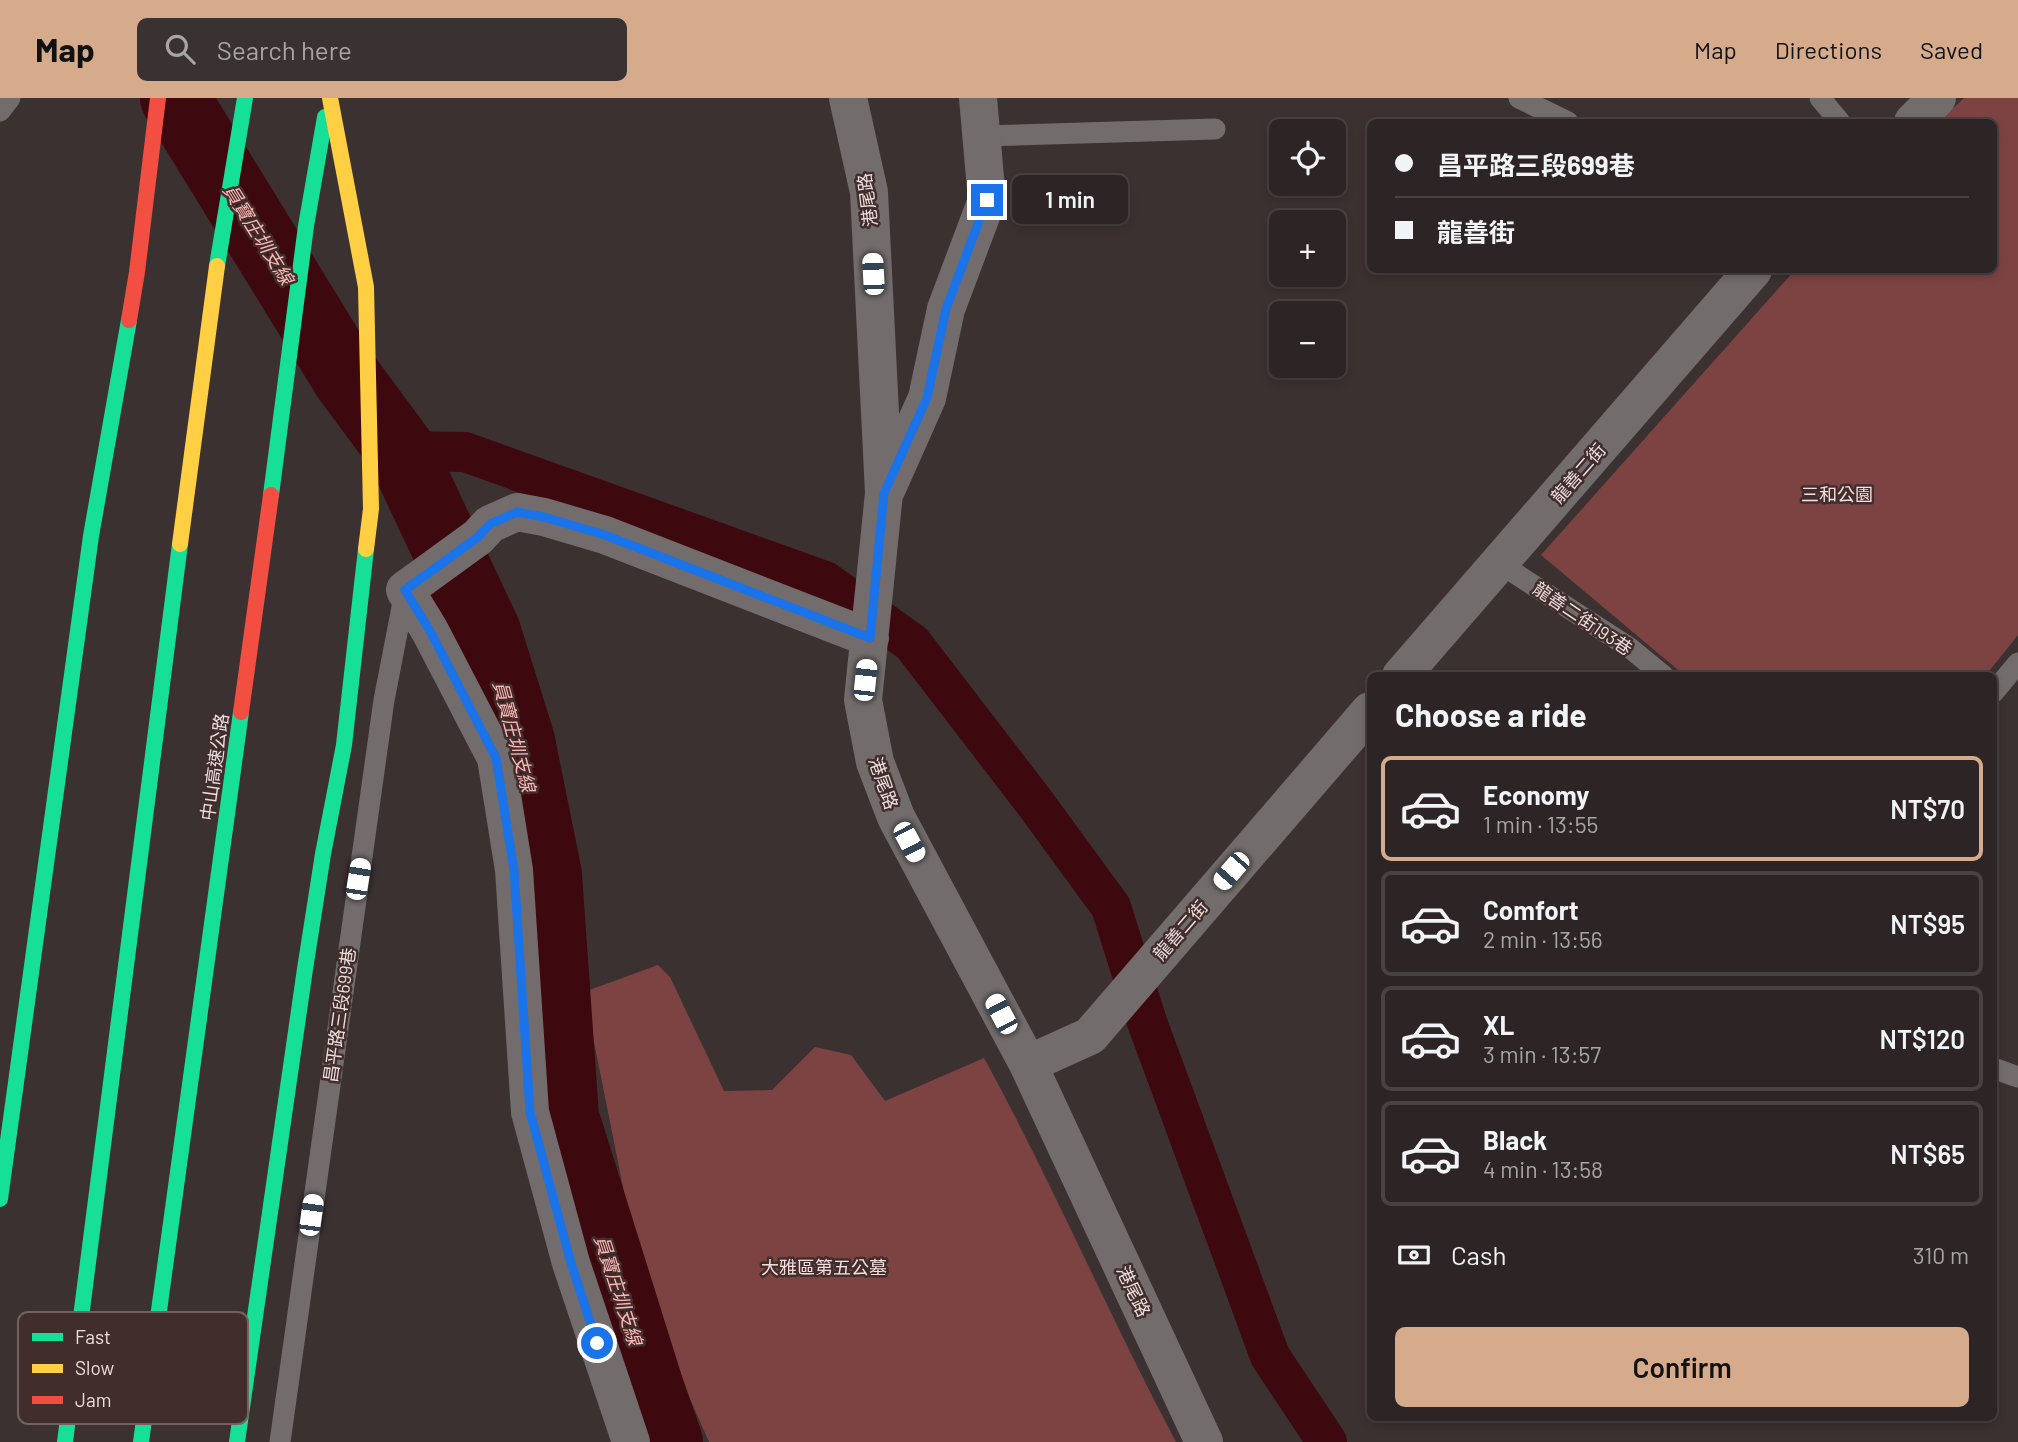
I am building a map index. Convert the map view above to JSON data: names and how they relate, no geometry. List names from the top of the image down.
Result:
{
  "streets": {
    "highway": ["中山高速公路"],
    "street": ["港尾路", "龍善二街"],
    "lane": ["龍善二街193巷", "昌平路三段699巷"]
  },
  "crossings": [
    ["港尾路", "龍善二街"],
    ["龍善二街", "龍善二街193巷"]
  ],
  "water": ["員寶庄圳支線"],
  "parks": ["三和公園", "大雅區第五公墓"],
  "legend": ["Fast", "Slow", "Jam"],
  "page": {
    "header": "Map",
    "search": "Search here",
    "nav": ["Map", "Directions", "Saved"],
    "map_buttons": ["+", "−"],
    "banner": ["昌平路三段699巷", "龍善街"],
    "bubble": "1 min",
    "heading": "Choose a ride",
    "list": [
      {
        "name": "Economy",
        "note": "1 min · 13:55",
        "value": "NT$70"
      },
      {
        "name": "Comfort",
        "note": "2 min · 13:56",
        "value": "NT$95"
      },
      {
        "name": "XL",
        "note": "3 min · 13:57",
        "value": "NT$120"
      },
      {
        "name": "Black",
        "note": "4 min · 13:58",
        "value": "NT$65"
      }
    ],
    "pay": ["Cash", "310 m"],
    "buttons": "Confirm"
  }
}
